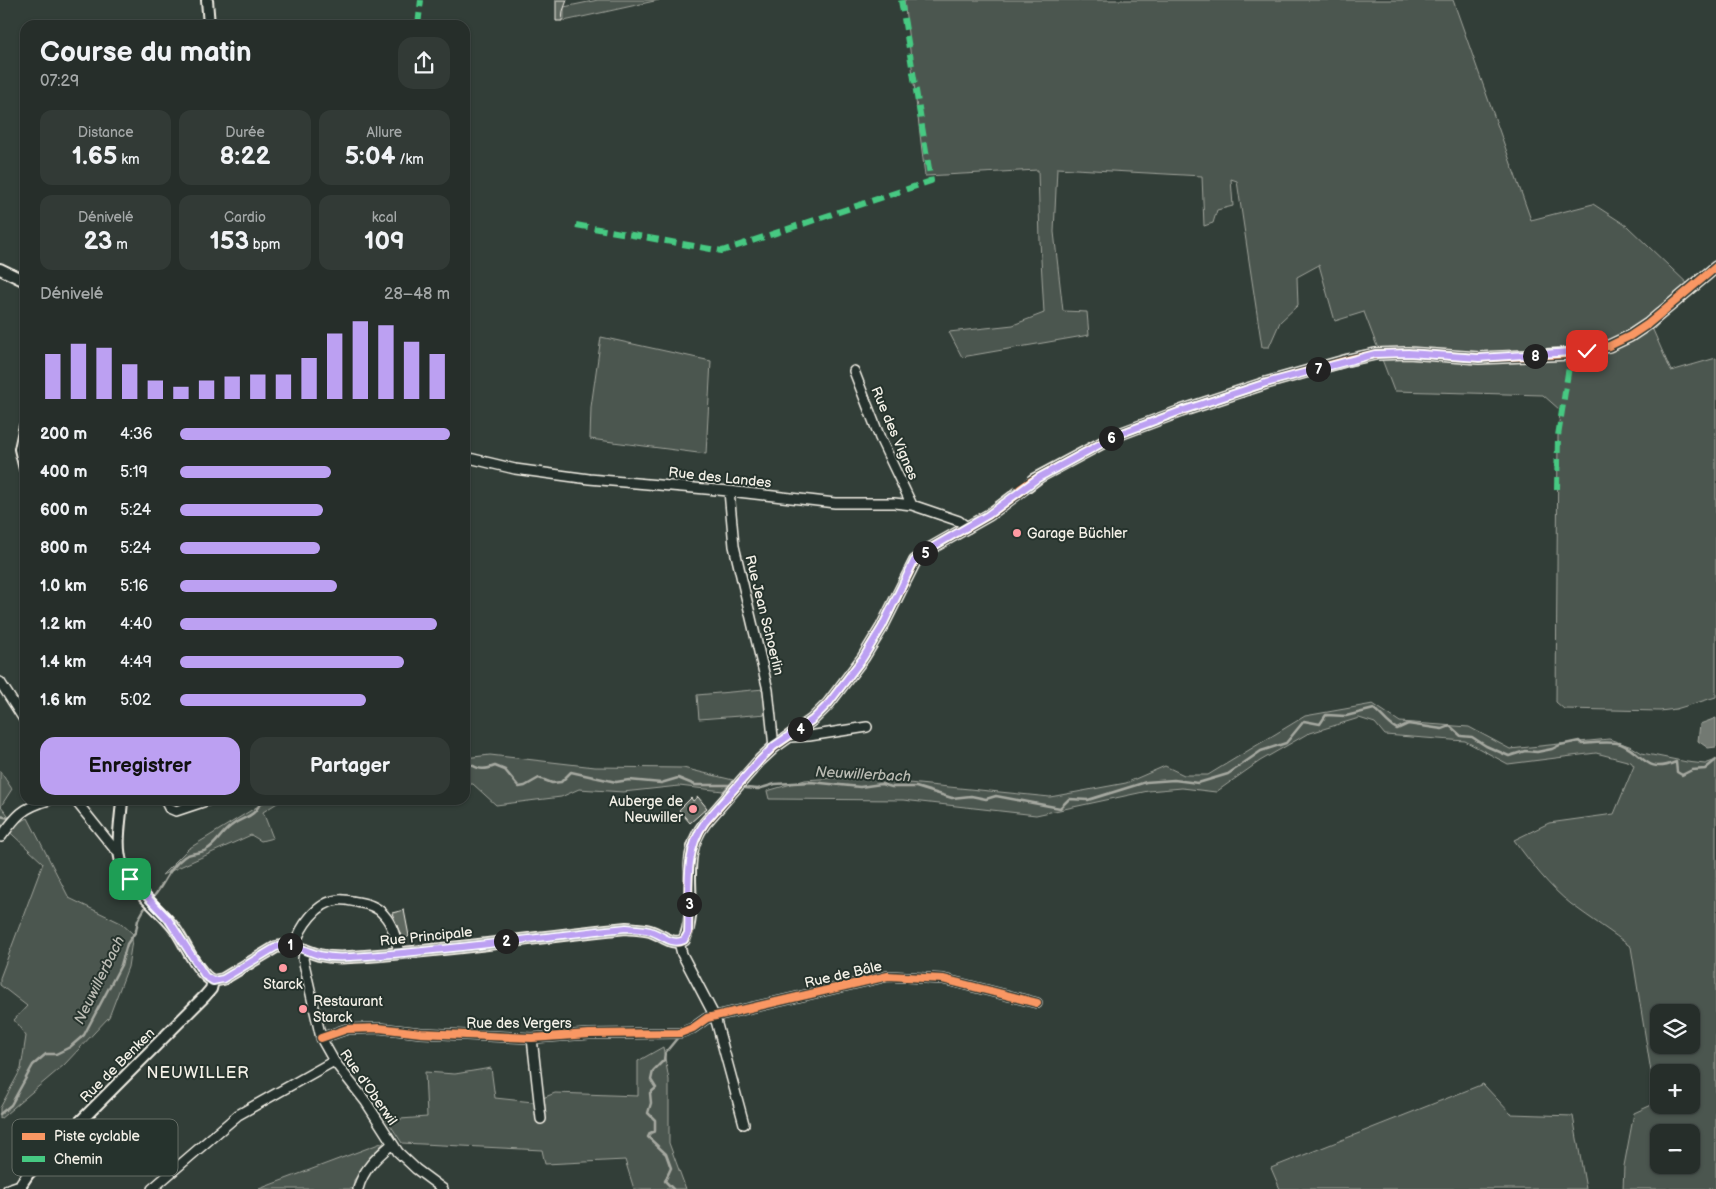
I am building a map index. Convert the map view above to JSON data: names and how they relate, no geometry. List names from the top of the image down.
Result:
{
  "streets": {
    "street": [
      "Rue des Vignes",
      "Rue des Landes",
      "Rue Jean Schoerlin",
      "Rue Principale",
      "Rue de Bâle",
      "Rue des Vergers",
      "Rue de Benken",
      "Rue d'Oberwil"
    ]
  },
  "crossings": [
    ["Rue des Vignes", "Rue des Landes"],
    ["Rue des Landes", "Rue Jean Schoerlin"],
    ["Rue Principale", "Rue de Benken"],
    ["Rue Principale", "Rue d'Oberwil"],
    ["Rue de Bâle", "Rue des Vergers"],
    ["Rue des Vergers", "Rue d'Oberwil"]
  ],
  "districts": ["NEUWILLER"],
  "water": ["Neuwillerbach"],
  "places": [
    "Garage Büchler",
    "Auberge de Neuwiller",
    "Starck",
    "Restaurant Starck"
  ],
  "legend": ["Piste cyclable", "Chemin"],
  "page": {
    "heading": ["Course du matin", "07:29"],
    "stats": [
      ["Distance", "1.65 km"],
      ["Durée", "8:22"],
      ["Allure", "5:04 /km"],
      ["Dénivelé", "23 m"],
      ["Cardio", "153 bpm"],
      ["kcal", "109"]
    ],
    "chart": ["Dénivelé", "28–48 m"],
    "pins": [
      "8",
      "7",
      "6",
      "5",
      "4",
      "3",
      "2",
      "1"
    ],
    "list": [
      {
        "name": "200 m",
        "note": "4:36"
      },
      {
        "name": "400 m",
        "note": "5:19"
      },
      {
        "name": "600 m",
        "note": "5:24"
      },
      {
        "name": "800 m",
        "note": "5:24"
      },
      {
        "name": "1.0 km",
        "note": "5:16"
      },
      {
        "name": "1.2 km",
        "note": "4:40"
      },
      {
        "name": "1.4 km",
        "note": "4:49"
      },
      {
        "name": "1.6 km",
        "note": "5:02"
      }
    ],
    "buttons": ["Enregistrer", "Partager"],
    "map_buttons": ["+", "−"]
  }
}
